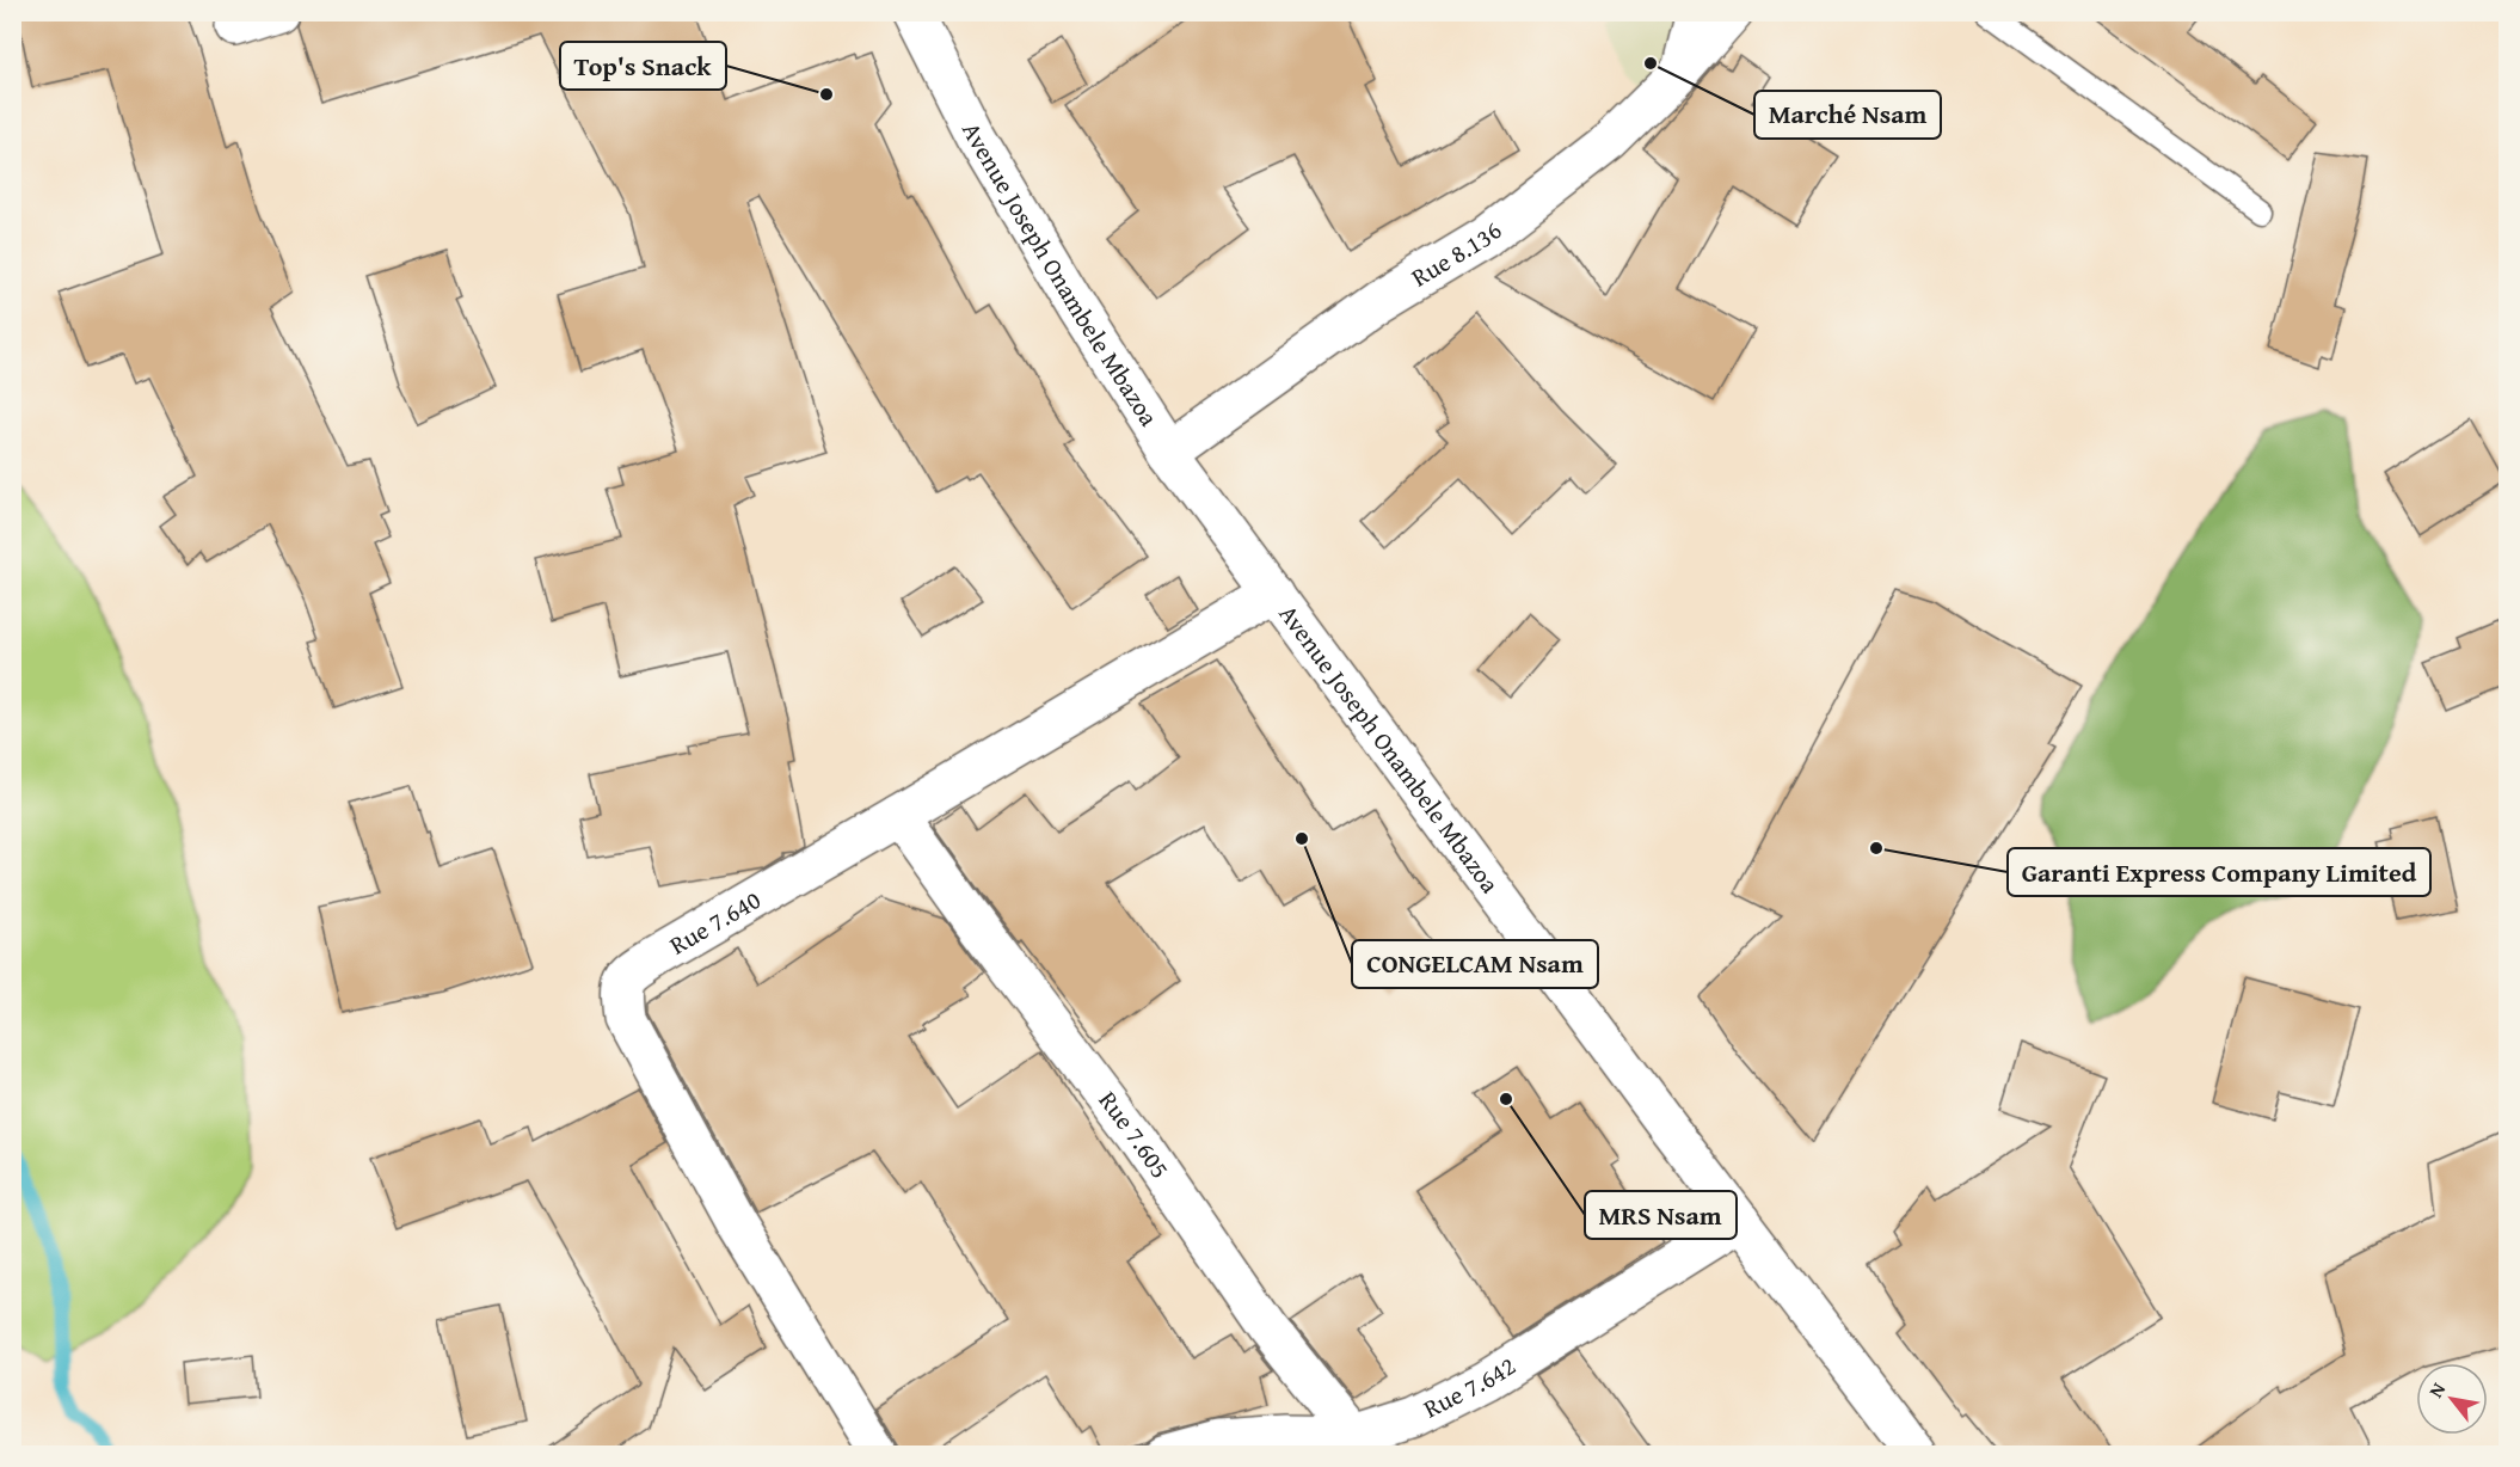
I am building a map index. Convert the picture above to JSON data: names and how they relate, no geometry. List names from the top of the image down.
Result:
{
  "streets": {
    "street": [
      "Rue 8.136",
      "Avenue Joseph Onambele Mbazoa",
      "Rue 7.640",
      "Rue 7.605",
      "Rue 7.642"
    ]
  },
  "crossings": [
    ["Rue 8.136", "Avenue Joseph Onambele Mbazoa"],
    ["Avenue Joseph Onambele Mbazoa", "Rue 7.640"],
    ["Avenue Joseph Onambele Mbazoa", "Rue 7.642"],
    ["Rue 7.640", "Rue 7.605"],
    ["Rue 7.605", "Rue 7.642"]
  ],
  "places": [
    "Marché Nsam",
    "Top's Snack",
    "CONGELCAM Nsam",
    "Garanti Express Company Limited",
    "MRS Nsam"
  ],
  "north": "top left"
}
